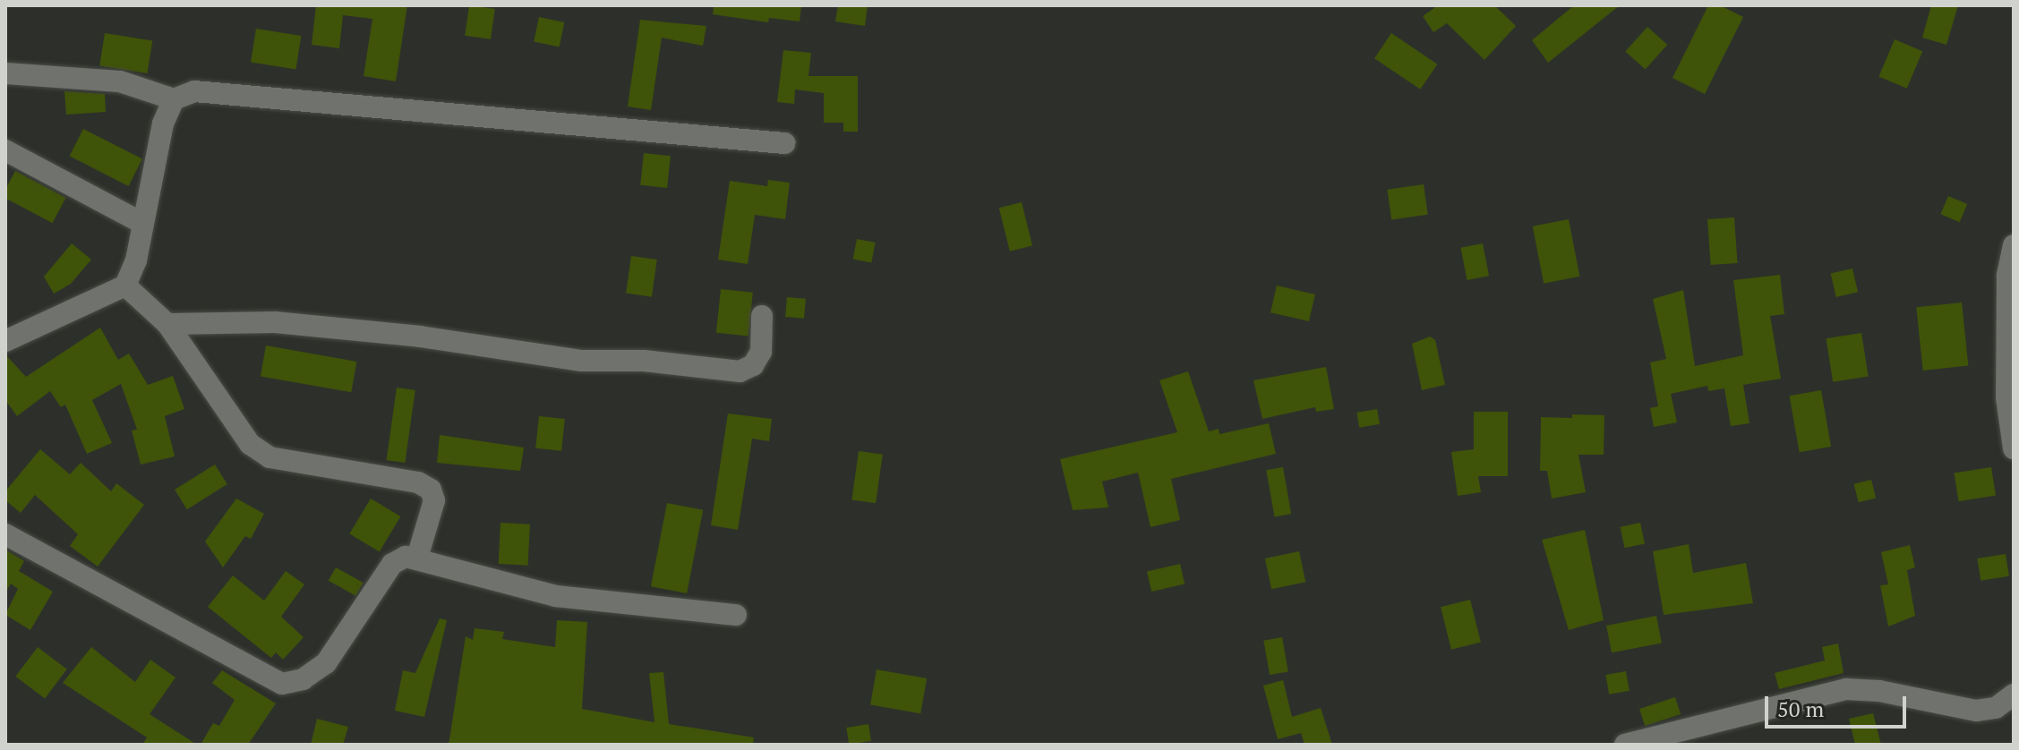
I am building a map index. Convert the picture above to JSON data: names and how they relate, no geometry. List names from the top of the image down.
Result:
{
  "scale_bar": "50 m"
}
